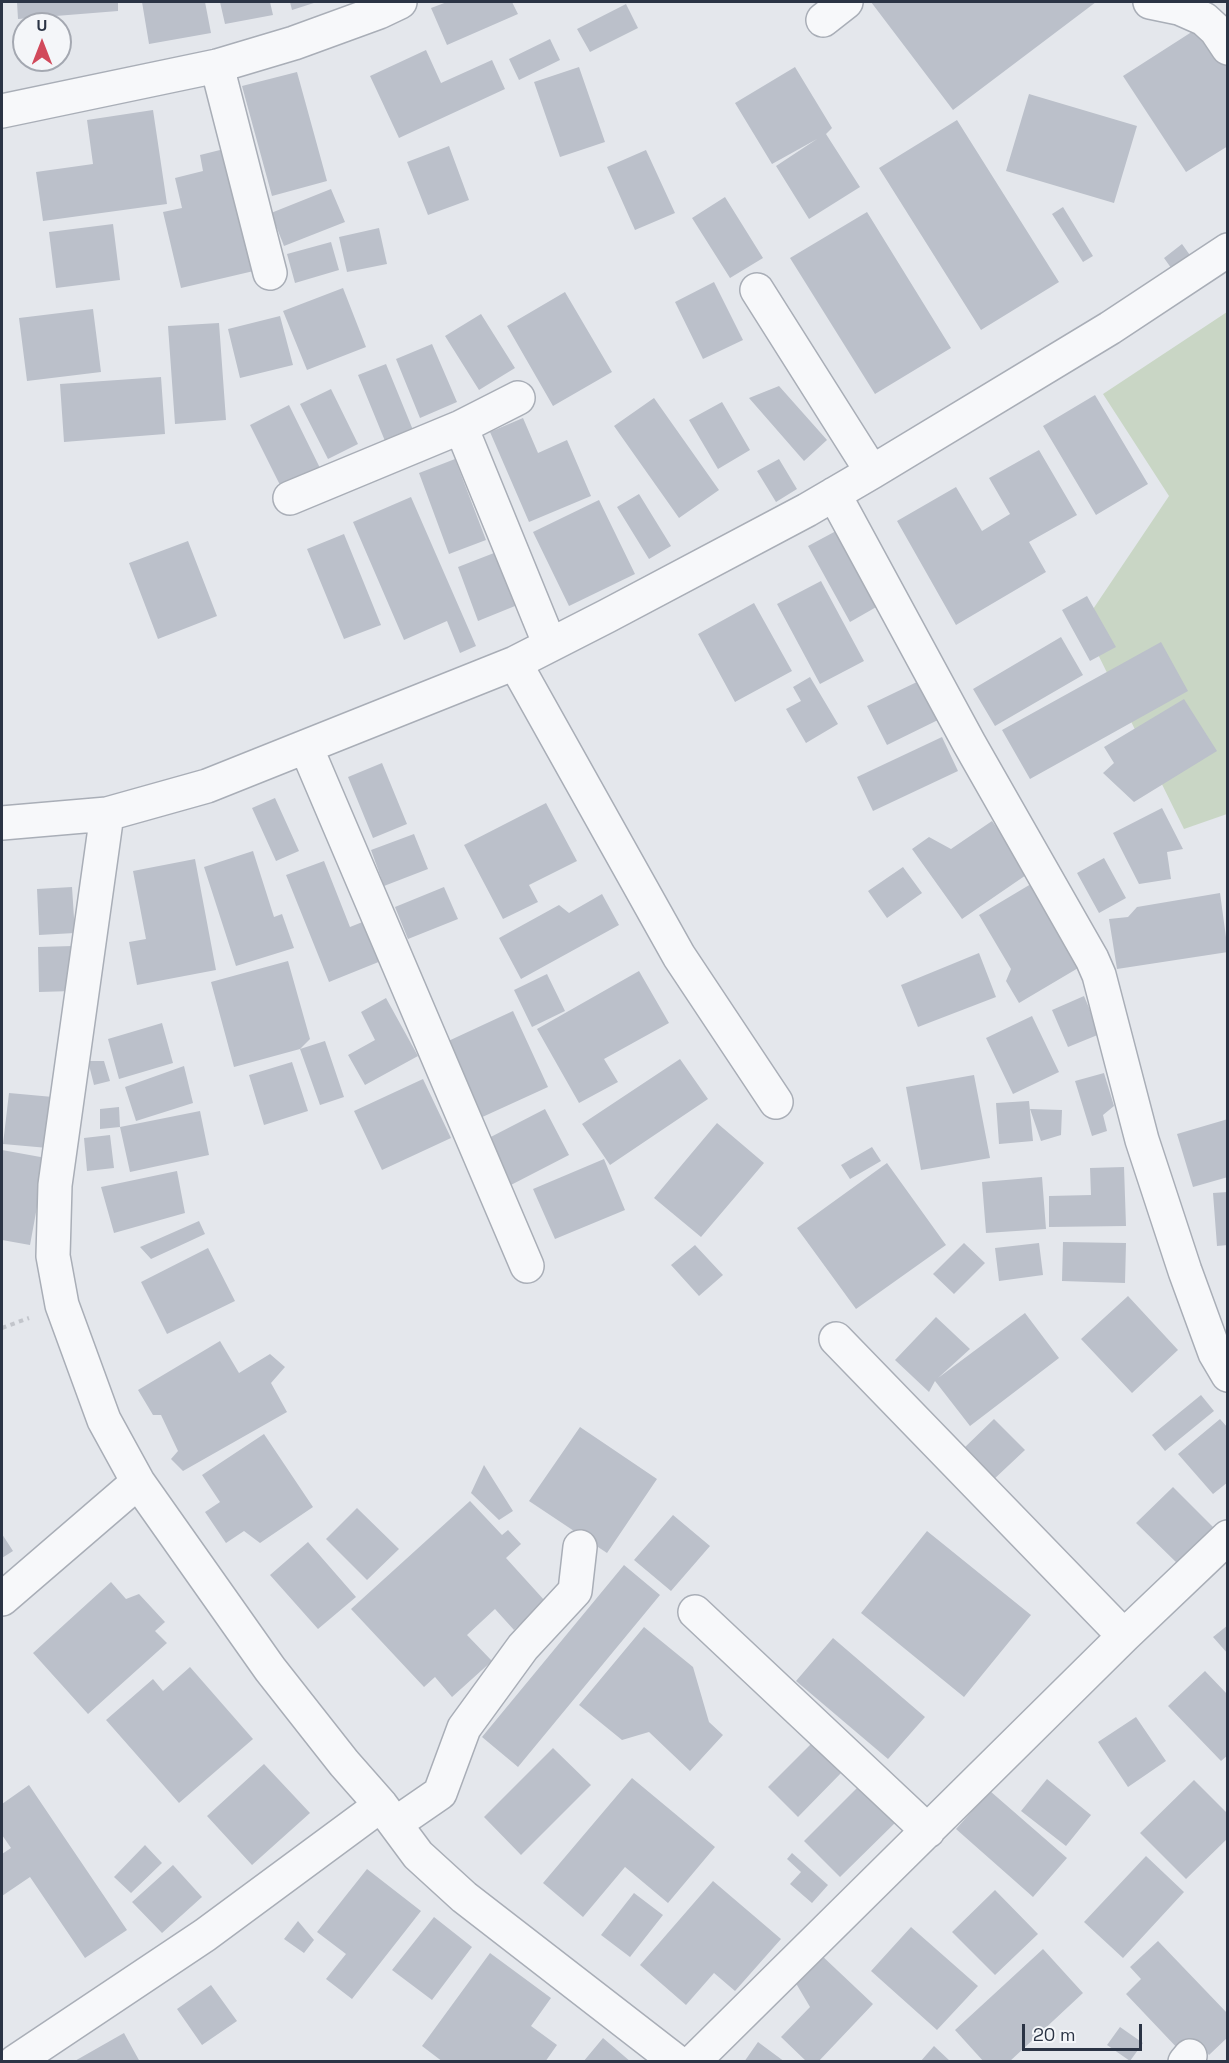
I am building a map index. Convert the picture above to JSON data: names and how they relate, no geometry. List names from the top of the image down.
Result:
{
  "scale_bar": "20 m",
  "north": "top"
}
